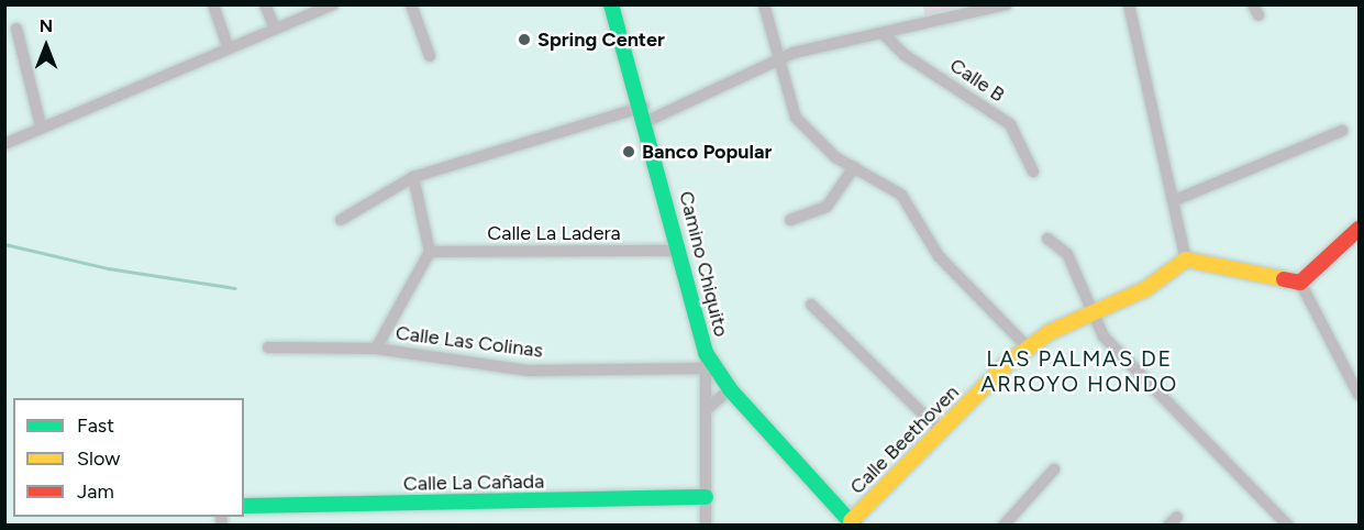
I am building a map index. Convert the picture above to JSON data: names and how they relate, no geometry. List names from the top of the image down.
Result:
{
  "streets": {
    "street": [
      "Calle B",
      "Calle La Ladera",
      "Camino Chiquito",
      "Calle Las Colinas",
      "Calle Beethoven",
      "Calle La Cañada"
    ]
  },
  "crossings": [
    ["Calle La Ladera", "Camino Chiquito"],
    ["Camino Chiquito", "Calle Las Colinas"],
    ["Camino Chiquito", "Calle Beethoven"]
  ],
  "districts": ["LAS PALMAS DE ARROYO HONDO"],
  "places": ["Spring Center", "Banco Popular"],
  "legend": ["Fast", "Slow", "Jam"],
  "north": "top"
}
